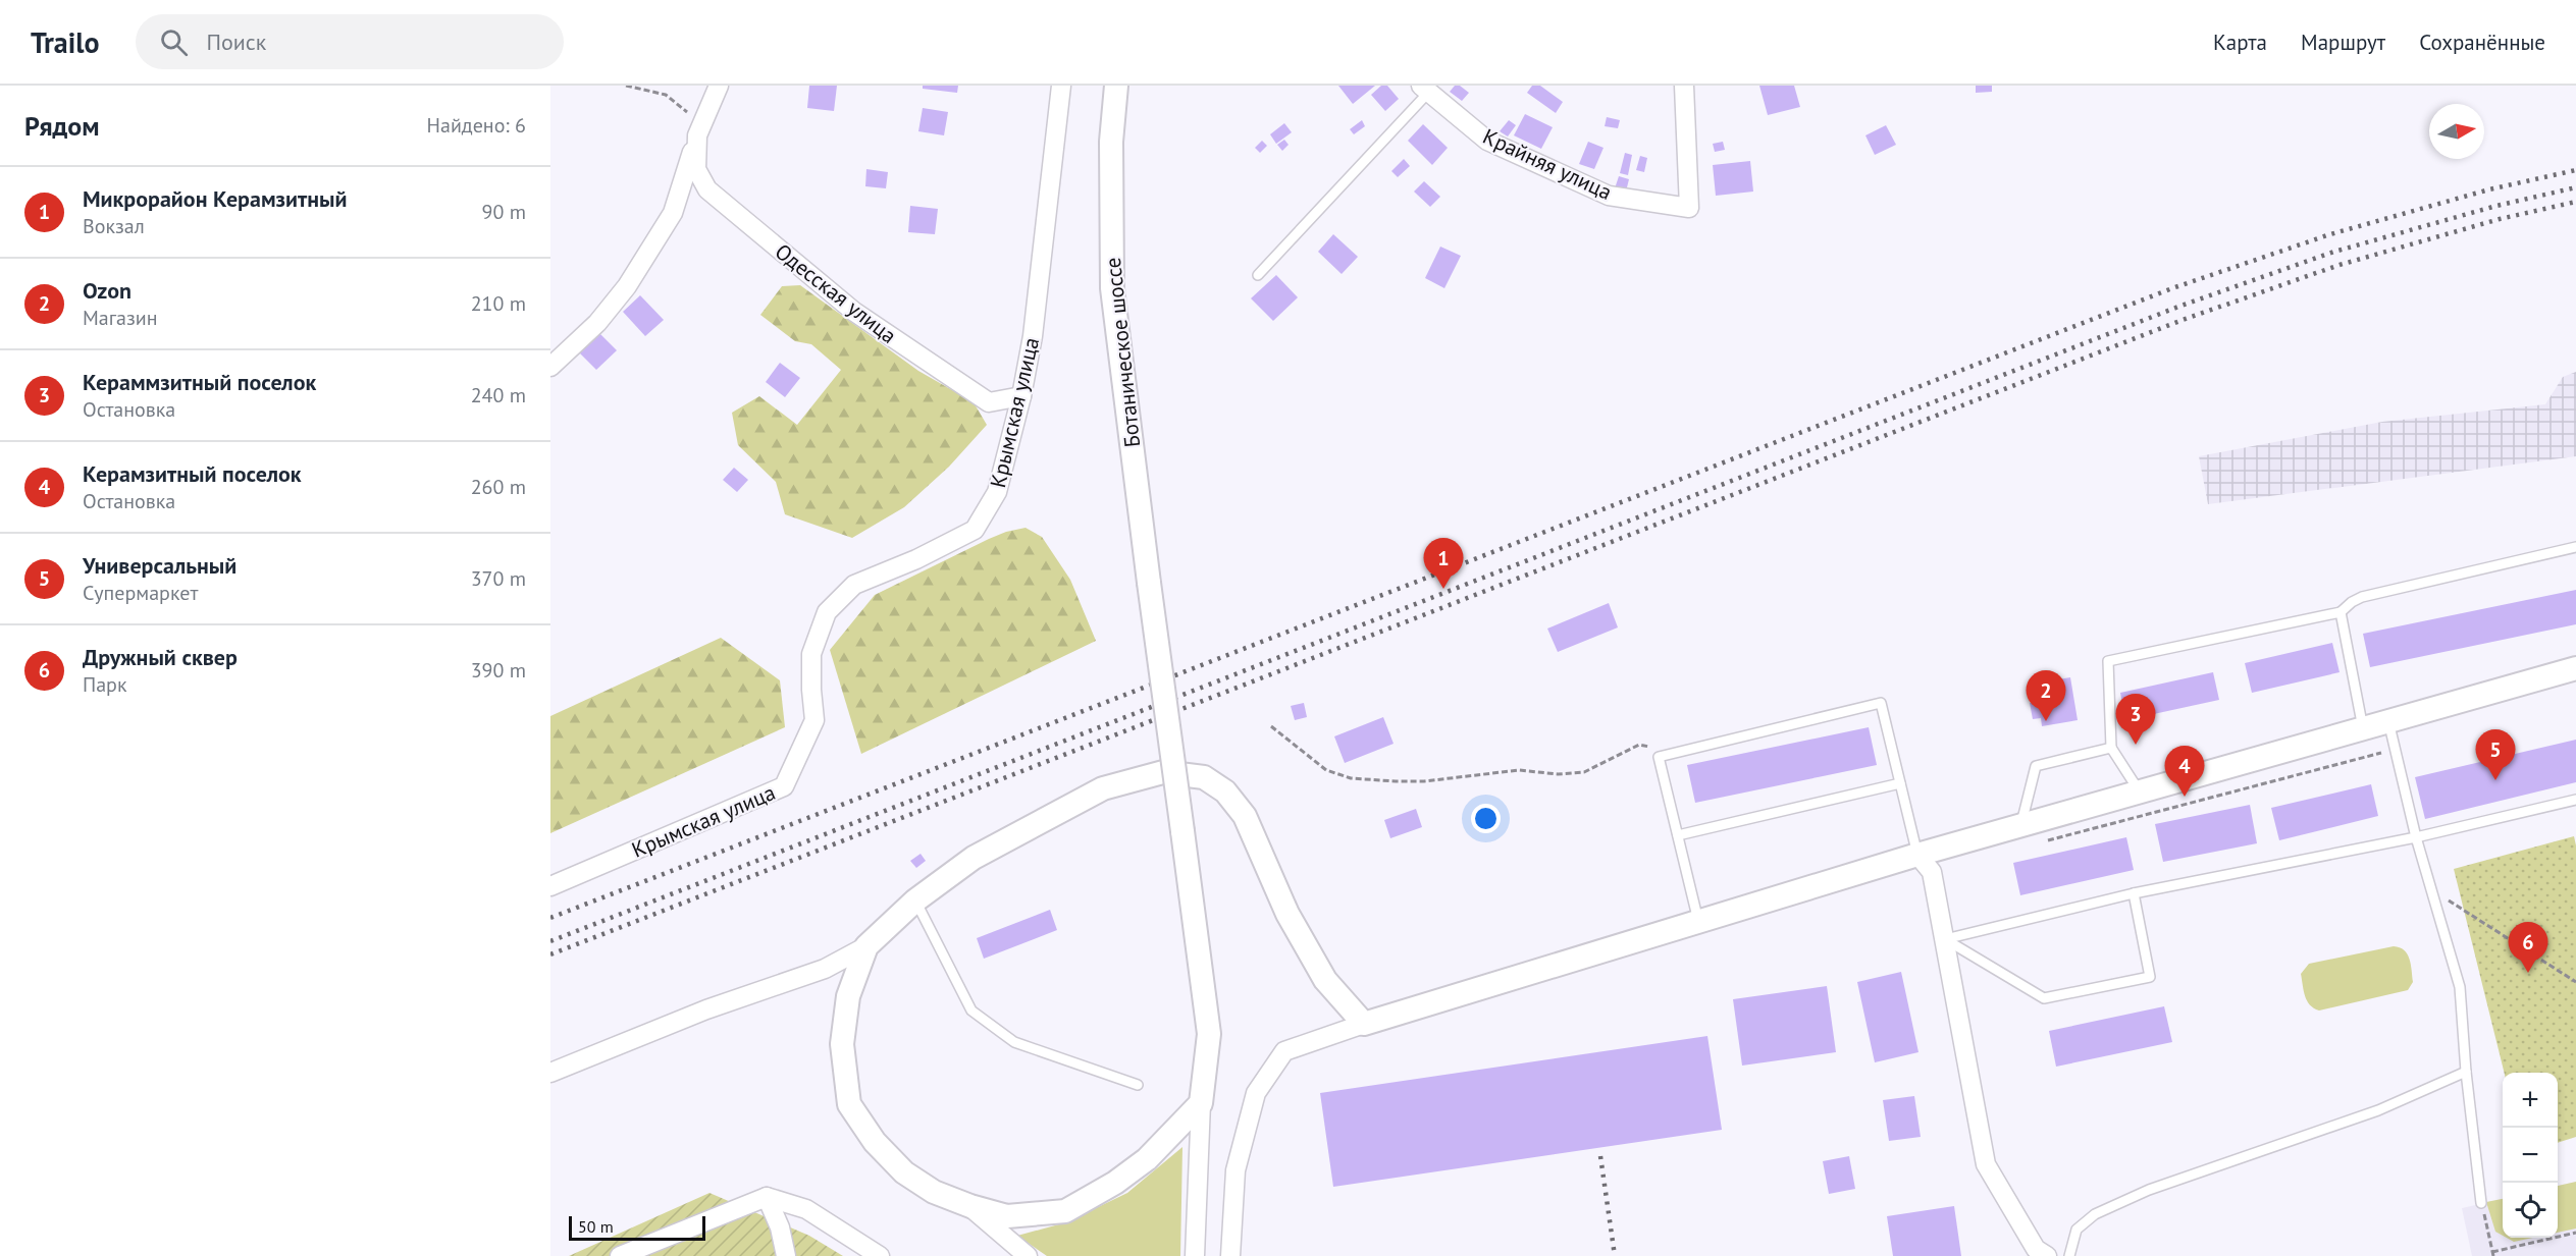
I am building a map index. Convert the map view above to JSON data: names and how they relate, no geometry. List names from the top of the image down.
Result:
{
  "streets": {
    "street": [
      "Крайняя улица",
      "Одесская улица",
      "Ботаническое шоссе",
      "Крымская улица"
    ]
  },
  "crossings": [
    ["Одесская улица", "Крымская улица"]
  ],
  "scale_bar": "50 m",
  "north": "right",
  "page": {
    "header": "Trailo",
    "search": "Поиск",
    "nav": ["Карта", "Маршрут", "Сохранённые"],
    "heading": ["Рядом", "Найдено: 6"],
    "list": [
      {
        "mark": "1",
        "name": "Микрорайон Керамзитный",
        "note": "Вокзал",
        "value": "90 m"
      },
      {
        "mark": "2",
        "name": "Ozon",
        "note": "Магазин",
        "value": "210 m"
      },
      {
        "mark": "3",
        "name": "Кераммзитный поселок",
        "note": "Остановка",
        "value": "240 m"
      },
      {
        "mark": "4",
        "name": "Керамзитный поселок",
        "note": "Остановка",
        "value": "260 m"
      },
      {
        "mark": "5",
        "name": "Универсальный",
        "note": "Супермаркет",
        "value": "370 m"
      },
      {
        "mark": "6",
        "name": "Дружный сквер",
        "note": "Парк",
        "value": "390 m"
      }
    ],
    "pins": [
      "1",
      "2",
      "3",
      "5",
      "4",
      "6"
    ],
    "map_buttons": ["+", "−"],
    "scale": "50 m"
  }
}
